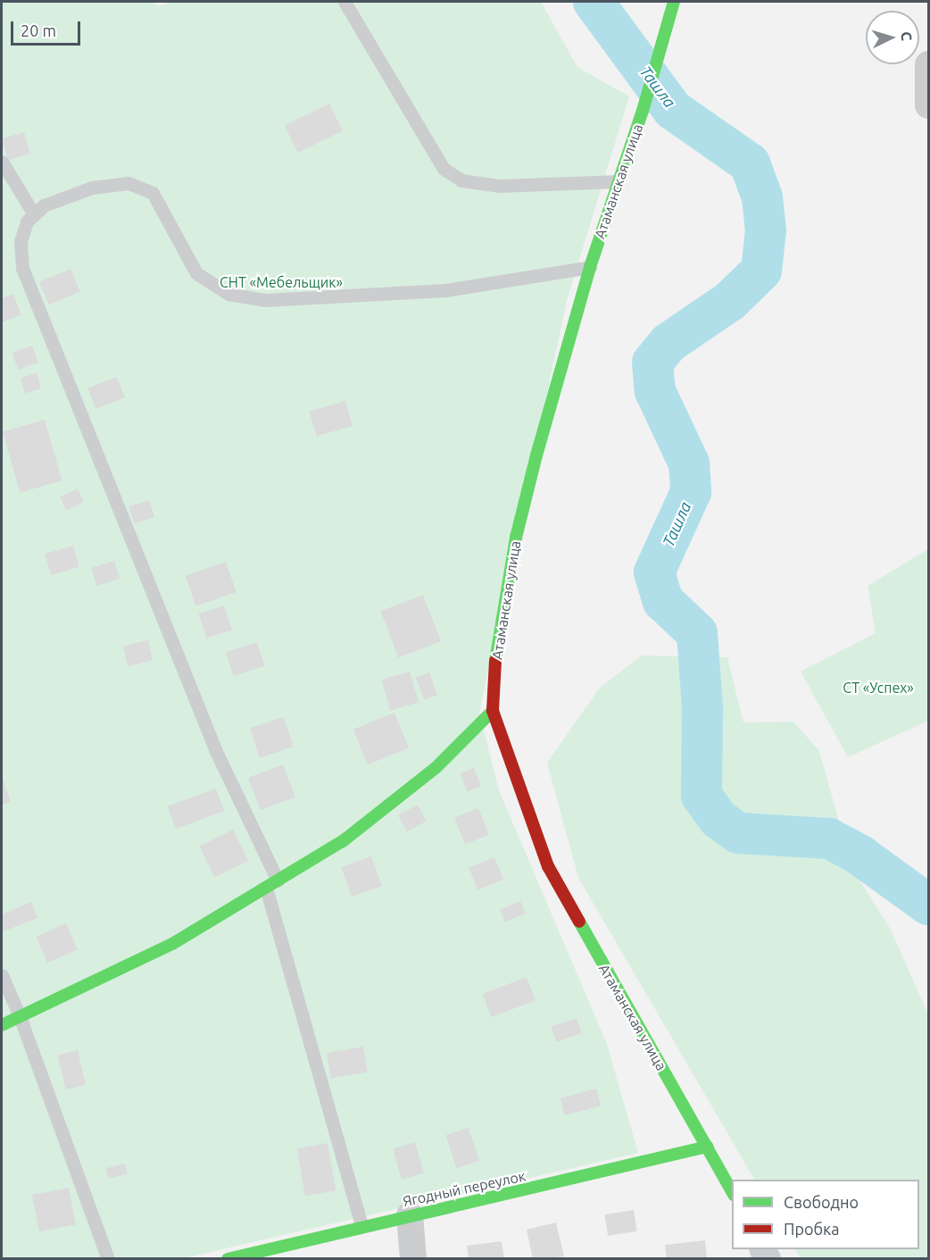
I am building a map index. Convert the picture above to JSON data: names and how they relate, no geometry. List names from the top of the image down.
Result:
{
  "streets": {
    "street": ["Атаманская улица", "Ягодный переулок"]
  },
  "crossings": [
    ["Атаманская улица", "Ягодный переулок"]
  ],
  "water": ["Ташла"],
  "parks": ["СНТ «Мебельщик»", "СТ «Успех»"],
  "legend": ["Свободно", "Пробка"],
  "scale_bar": "20 m",
  "north": "right"
}
